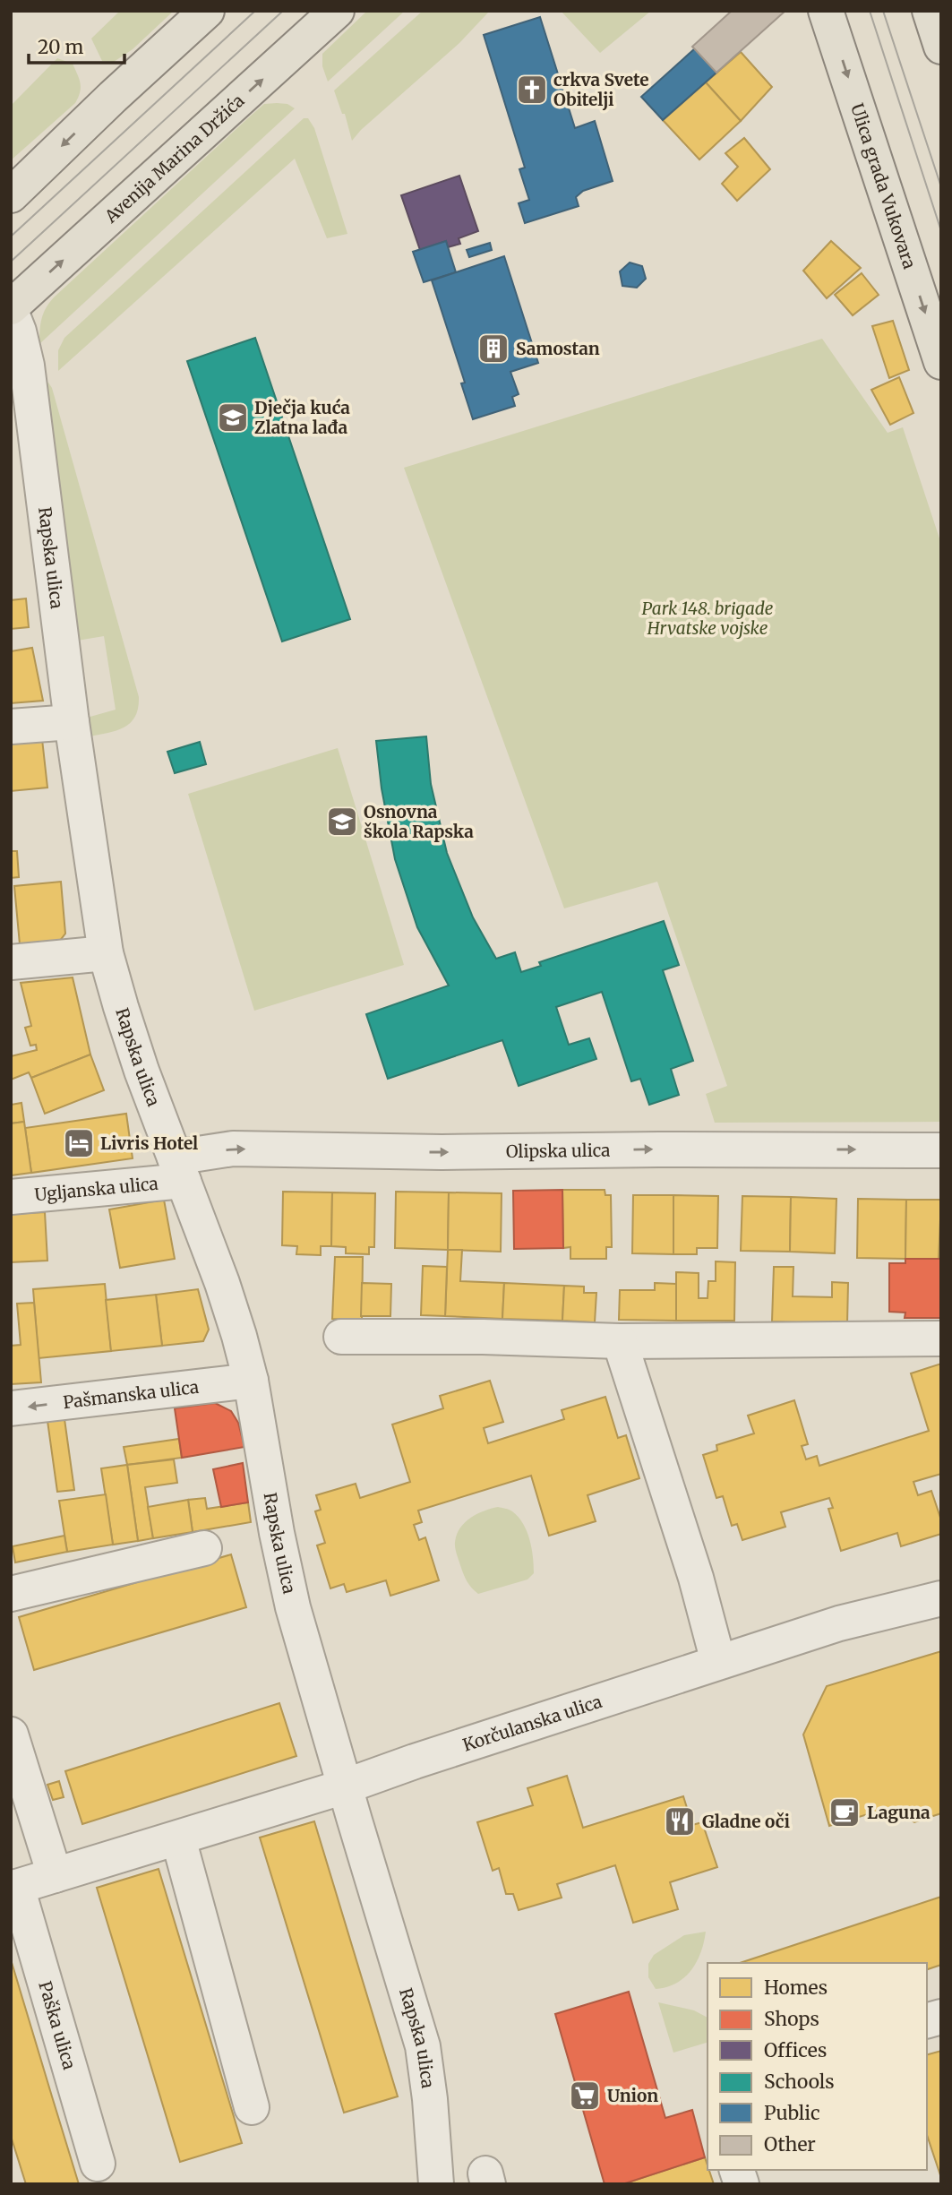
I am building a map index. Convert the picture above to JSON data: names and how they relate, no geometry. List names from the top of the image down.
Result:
{
  "streets": {
    "main road": ["Avenija Marina Držića", "Ulica grada Vukovara"],
    "street": [
      "Rapska ulica",
      "Olipska ulica",
      "Ugljanska ulica",
      "Pašmanska ulica",
      "Korčulanska ulica",
      "Paška ulica"
    ]
  },
  "crossings": [
    ["Avenija Marina Držića", "Rapska ulica"],
    ["Rapska ulica", "Olipska ulica"],
    ["Rapska ulica", "Ugljanska ulica"],
    ["Rapska ulica", "Pašmanska ulica"],
    ["Rapska ulica", "Korčulanska ulica"],
    ["Olipska ulica", "Ugljanska ulica"]
  ],
  "one_way": ["Ulica grada Vukovara"],
  "parks": ["Park 148. brigade Hrvatske vojske"],
  "places": {
    "church": ["crkva Svete Obitelji"],
    "building": ["Samostan"],
    "school or university": ["Dječja kuća Zlatna lađa", "Osnovna škola Rapska"],
    "hotel": ["Livris Hotel"],
    "cafe": ["Laguna"],
    "restaurant": ["Gladne oči"],
    "supermarket": ["Union"]
  },
  "legend": [
    "Homes",
    "Shops",
    "Offices",
    "Schools",
    "Public",
    "Other"
  ],
  "scale_bar": "20 m"
}
